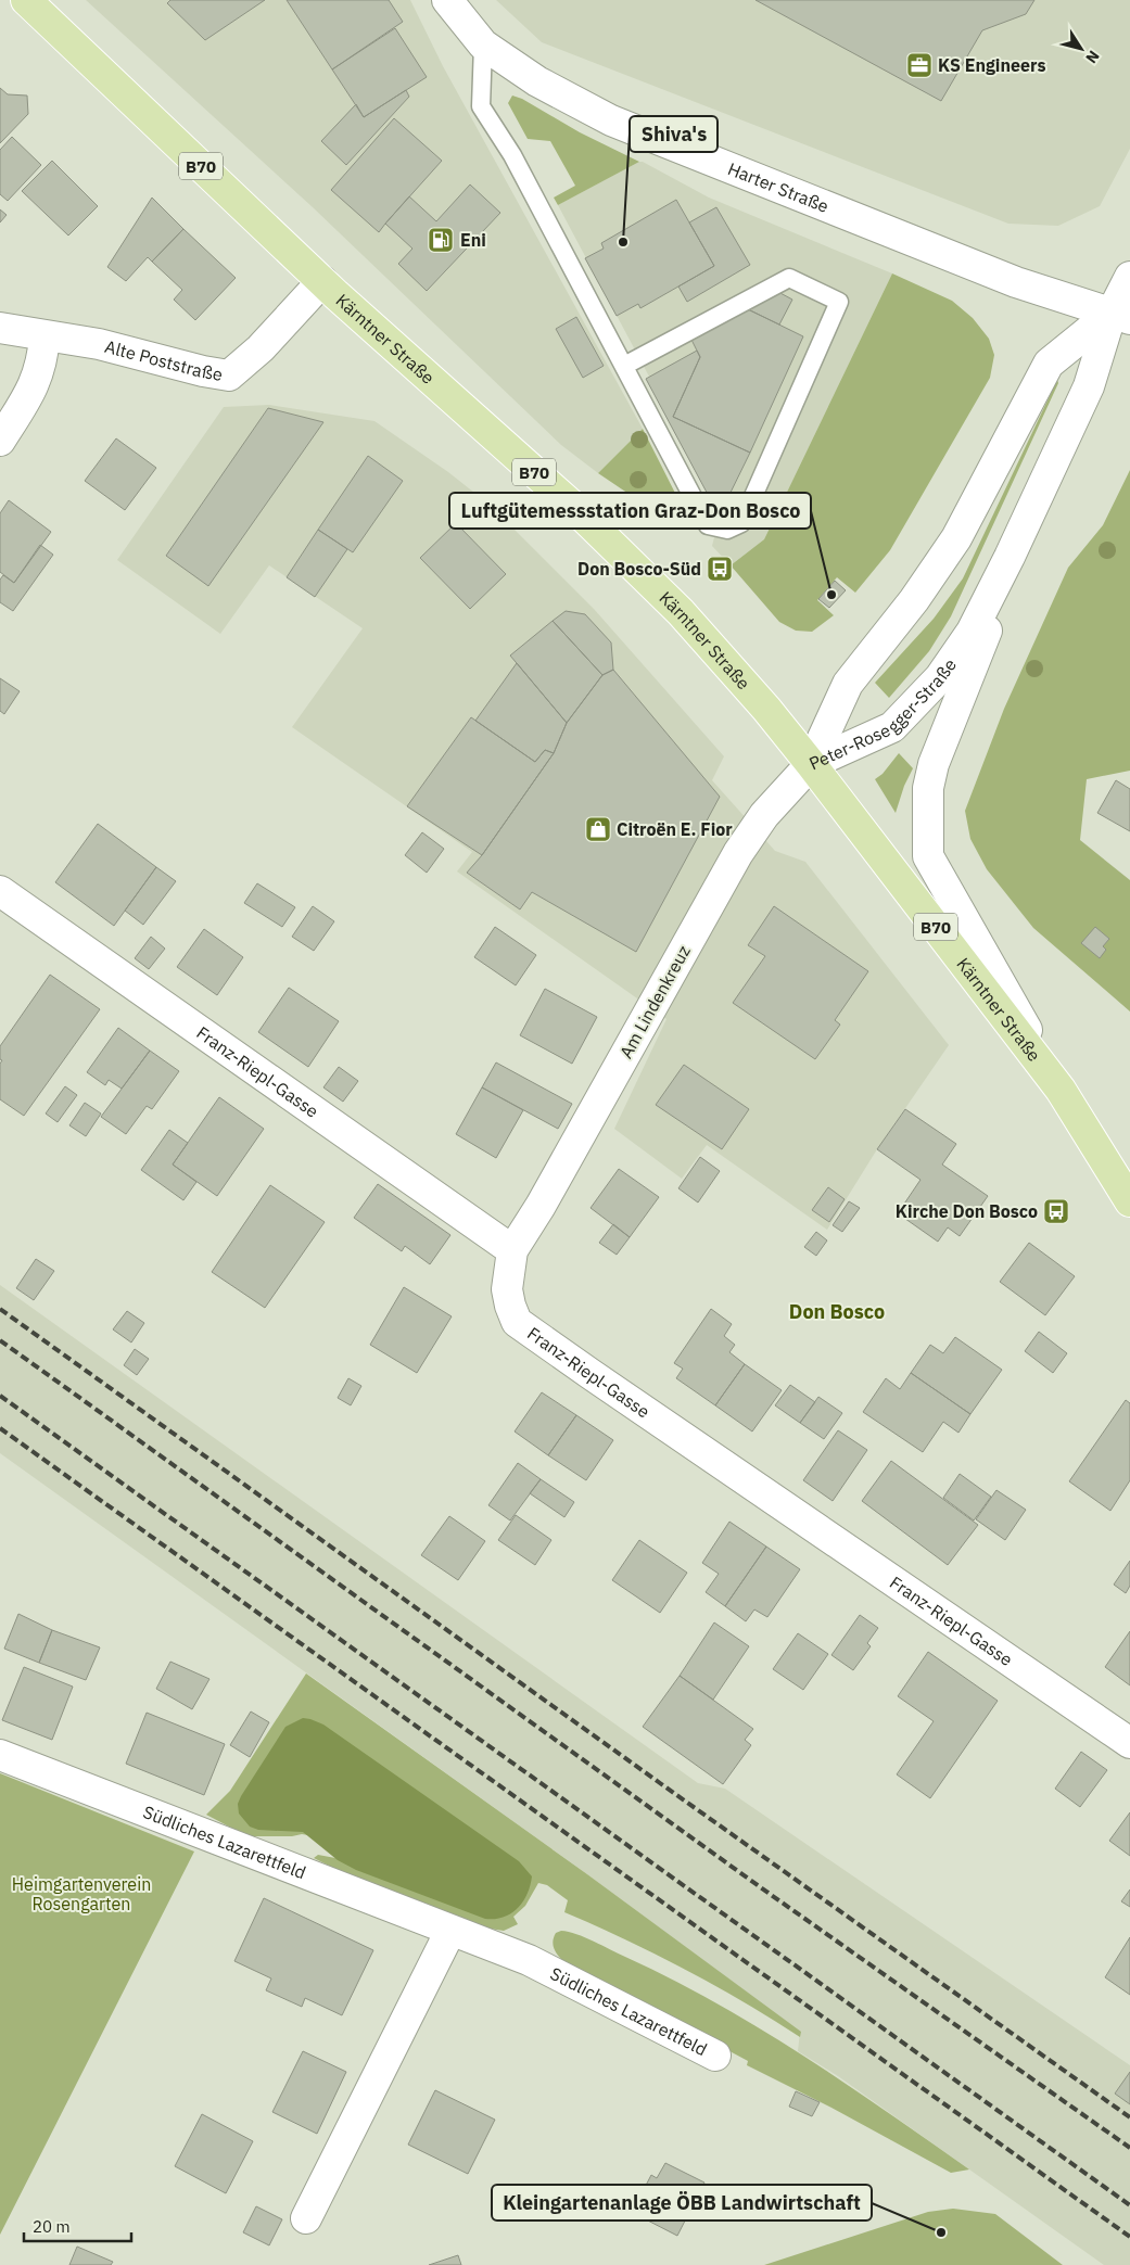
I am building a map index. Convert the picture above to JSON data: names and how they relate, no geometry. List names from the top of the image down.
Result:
{
  "streets": {
    "main road": ["B70", "Kärntner Straße"],
    "street": [
      "Harter Straße",
      "Alte Poststraße",
      "Peter-Rosegger-Straße",
      "Am Lindenkreuz",
      "Franz-Riepl-Gasse",
      "Südliches Lazarettfeld"
    ]
  },
  "crossings": [
    ["Harter Straße", "Peter-Rosegger-Straße"],
    ["Kärntner Straße", "Alte Poststraße"],
    ["Kärntner Straße", "Peter-Rosegger-Straße"],
    ["Kärntner Straße", "Am Lindenkreuz"],
    ["Peter-Rosegger-Straße", "Am Lindenkreuz"],
    ["Am Lindenkreuz", "Franz-Riepl-Gasse"]
  ],
  "districts": ["Don Bosco"],
  "parks": ["Heimgartenverein Rosengarten"],
  "places": {
    "office": ["KS Engineers"],
    "fuel station": ["Eni"],
    "other": ["Shiva's", "Luftgütemessstation Graz-Don Bosco", "Kleingartenanlage ÖBB Landwirtschaft"],
    "bus stop": ["Don Bosco-Süd", "Kirche Don Bosco"],
    "shop": ["Citroën E. Fior"]
  },
  "scale_bar": "20 m",
  "north": "bottom right"
}
